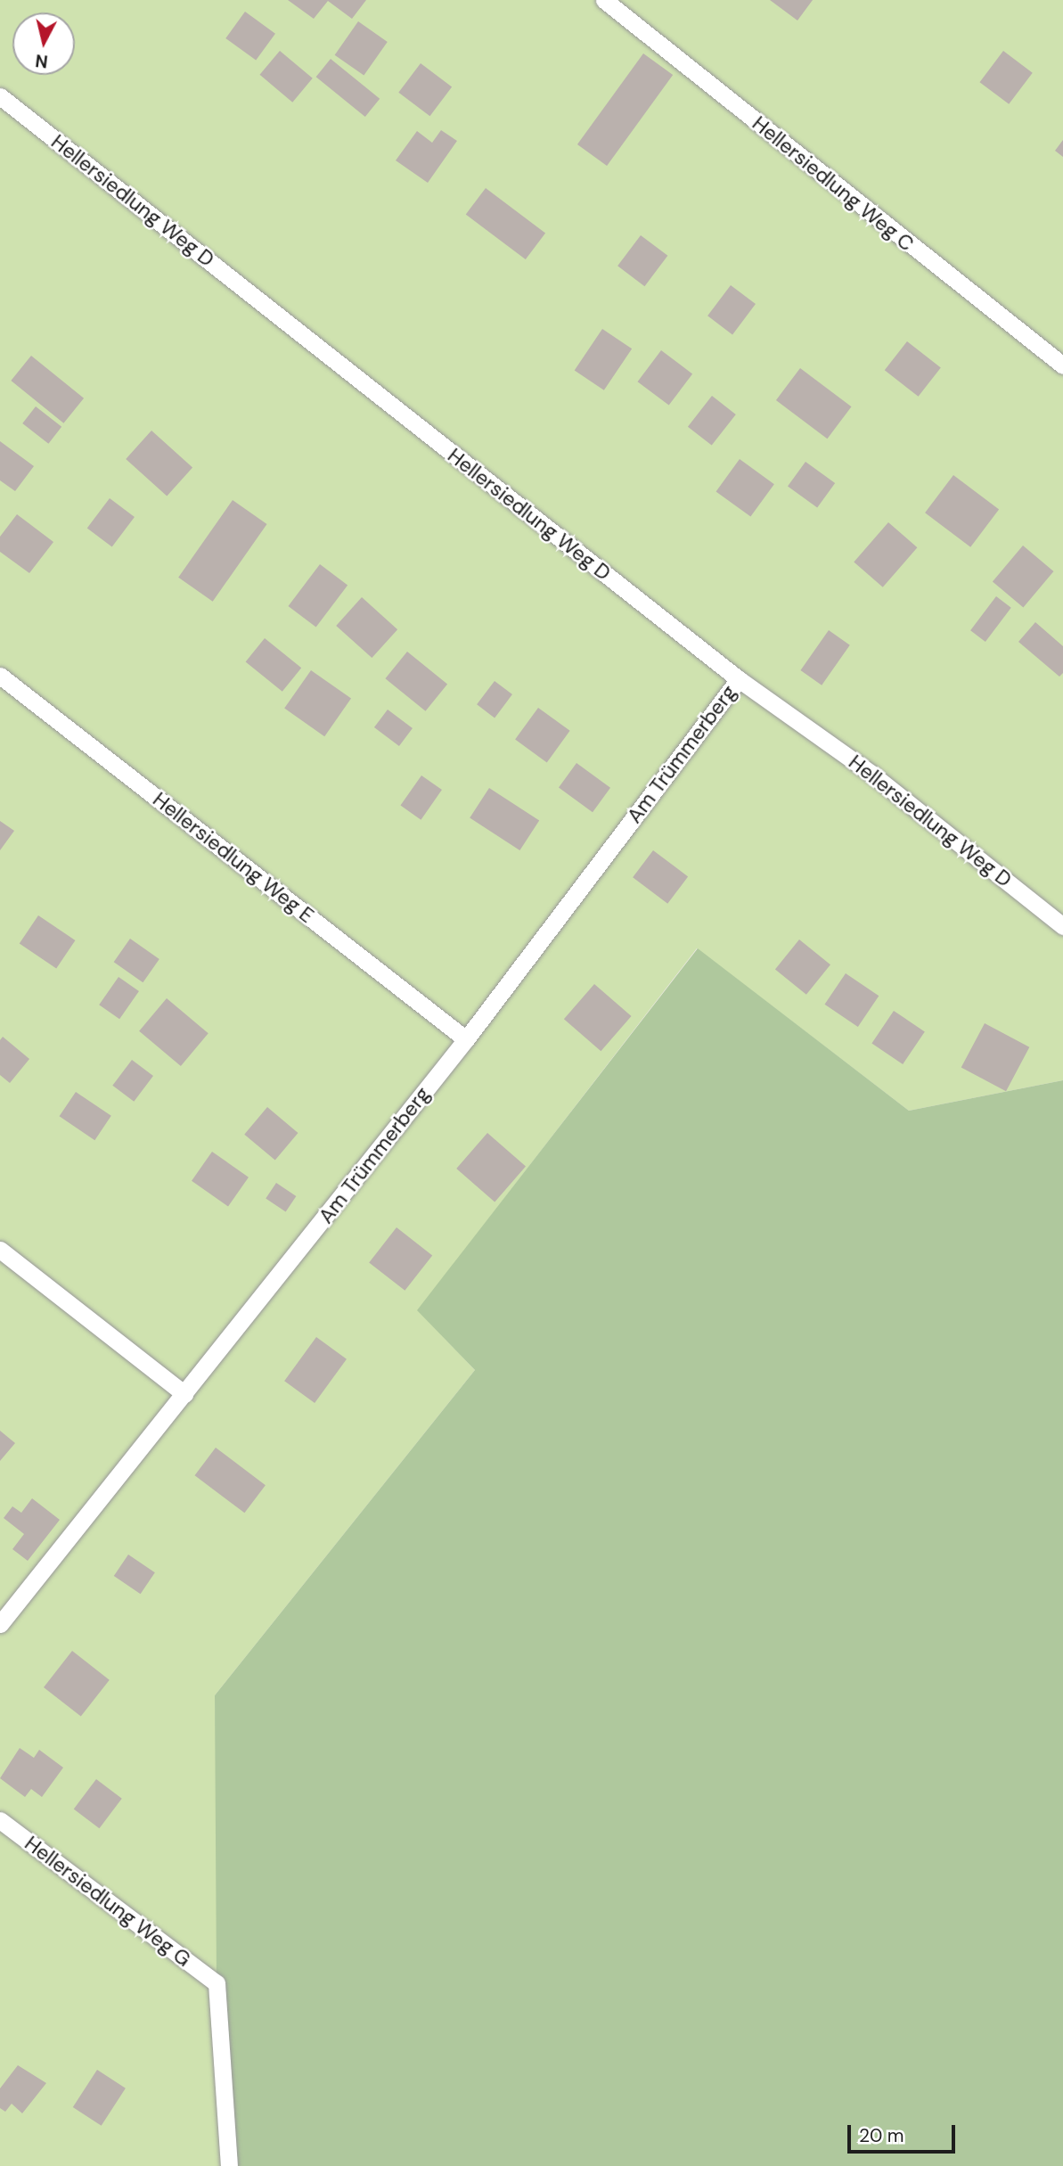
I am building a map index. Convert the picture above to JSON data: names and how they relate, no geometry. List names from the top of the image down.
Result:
{
  "streets": {
    "lane": [
      "Hellersiedlung Weg C",
      "Hellersiedlung Weg D",
      "Am Trümmerberg",
      "Hellersiedlung Weg E",
      "Hellersiedlung Weg G"
    ]
  },
  "crossings": [
    ["Hellersiedlung Weg D", "Am Trümmerberg"],
    ["Am Trümmerberg", "Hellersiedlung Weg E"]
  ],
  "scale_bar": "20 m",
  "north": "bottom"
}
